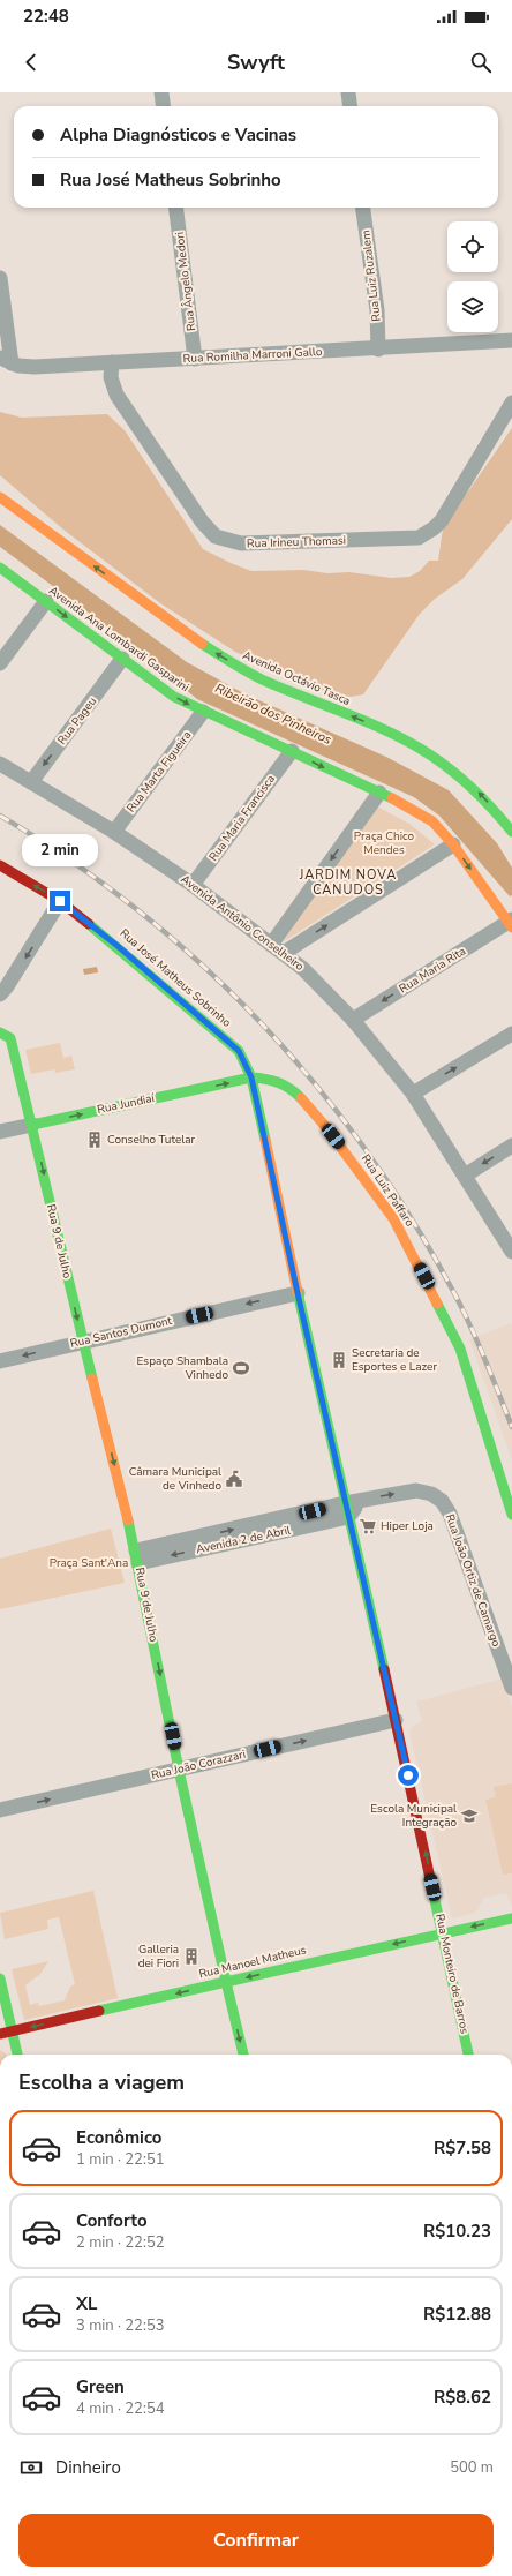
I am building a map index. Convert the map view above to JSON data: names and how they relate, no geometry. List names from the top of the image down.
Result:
{
  "streets": {
    "street": [
      "Rua Luiz Ruzalem",
      "Rua Ângelo Medori",
      "Rua Romilha Marroni Gallo",
      "Rua Irineu Thomasi",
      "Avenida Ana Lombardi Gasparini",
      "Avenida Octávio Tasca",
      "Rua Pageu",
      "Rua Marta Figueira",
      "Rua Maria Francisca",
      "Avenida Antônio Conselheiro",
      "Rua Maria Rita",
      "Rua José Matheus Sobrinho",
      "Rua Jundiaí",
      "Rua Luiz Paffaro",
      "Rua 9 de Julho",
      "Rua Santos Dumont",
      "Avenida 2 de Abril",
      "Rua João Ortiz de Camargo",
      "Rua João Corazzari",
      "Rua Manoel Matheus",
      "Rua Monteiro de Barros"
    ]
  },
  "crossings": [
    ["Rua Luiz Ruzalem", "Rua Romilha Marroni Gallo"],
    ["Rua Ângelo Medori", "Rua Romilha Marroni Gallo"],
    ["Rua Romilha Marroni Gallo", "Rua Irineu Thomasi"],
    ["Avenida Ana Lombardi Gasparini", "Rua Pageu"],
    ["Avenida Ana Lombardi Gasparini", "Rua Marta Figueira"],
    ["Avenida Ana Lombardi Gasparini", "Rua Maria Francisca"],
    ["Avenida Ana Lombardi Gasparini", "Rua Maria Rita"],
    ["Rua Pageu", "Avenida Antônio Conselheiro"],
    ["Rua Marta Figueira", "Avenida Antônio Conselheiro"],
    ["Rua Maria Francisca", "Avenida Antônio Conselheiro"],
    ["Avenida Antônio Conselheiro", "Rua Maria Rita"],
    ["Rua José Matheus Sobrinho", "Rua Jundiaí"],
    ["Rua José Matheus Sobrinho", "Rua Luiz Paffaro"],
    ["Rua José Matheus Sobrinho", "Rua Monteiro de Barros"],
    ["Rua Jundiaí", "Rua Luiz Paffaro"],
    ["Rua Jundiaí", "Rua 9 de Julho"],
    ["Rua Jundiaí", "Rua Monteiro de Barros"],
    ["Rua Luiz Paffaro", "Rua Monteiro de Barros"],
    ["Rua 9 de Julho", "Rua Santos Dumont"],
    ["Rua 9 de Julho", "Avenida 2 de Abril"],
    ["Rua 9 de Julho", "Rua João Corazzari"],
    ["Rua 9 de Julho", "Rua Manoel Matheus"],
    ["Rua Santos Dumont", "Rua Monteiro de Barros"],
    ["Avenida 2 de Abril", "Rua João Ortiz de Camargo"],
    ["Avenida 2 de Abril", "Rua Monteiro de Barros"],
    ["Rua João Ortiz de Camargo", "Rua Monteiro de Barros"],
    ["Rua João Corazzari", "Rua Monteiro de Barros"],
    ["Rua Manoel Matheus", "Rua Monteiro de Barros"]
  ],
  "one_way": [
    "Avenida Ana Lombardi Gasparini",
    "Avenida Octávio Tasca",
    "Rua Jundiaí",
    "Rua 9 de Julho",
    "Rua Santos Dumont",
    "Rua João Ortiz de Camargo",
    "Rua João Corazzari",
    "Rua Manoel Matheus"
  ],
  "districts": ["JARDIM NOVA CANUDOS"],
  "water": ["Ribeirão dos Pinheiros"],
  "parks": ["Praça Chico Mendes", "Praça Sant'Ana"],
  "places": {
    "building": ["Conselho Tutelar", "Secretaria de Esportes e Lazer", "Galleria dei Fiori"],
    "sports": ["Espaço Shambala Vinhedo"],
    "public building": ["Câmara Municipal de Vinhedo"],
    "supermarket": ["Hiper Loja"],
    "school or university": ["Escola Municipal Integração"]
  },
  "page": {
    "status": "22:48",
    "header": "Swyft",
    "banner": ["Alpha Diagnósticos e Vacinas", "Rua José Matheus Sobrinho"],
    "bubble": "2 min",
    "heading": "Escolha a viagem",
    "list": [
      {
        "name": "Econômico",
        "note": "1 min · 22:51",
        "value": "R$7.58"
      },
      {
        "name": "Conforto",
        "note": "2 min · 22:52",
        "value": "R$10.23"
      },
      {
        "name": "XL",
        "note": "3 min · 22:53",
        "value": "R$12.88"
      },
      {
        "name": "Green",
        "note": "4 min · 22:54",
        "value": "R$8.62"
      }
    ],
    "pay": ["Dinheiro", "500 m"],
    "buttons": "Confirmar"
  }
}
